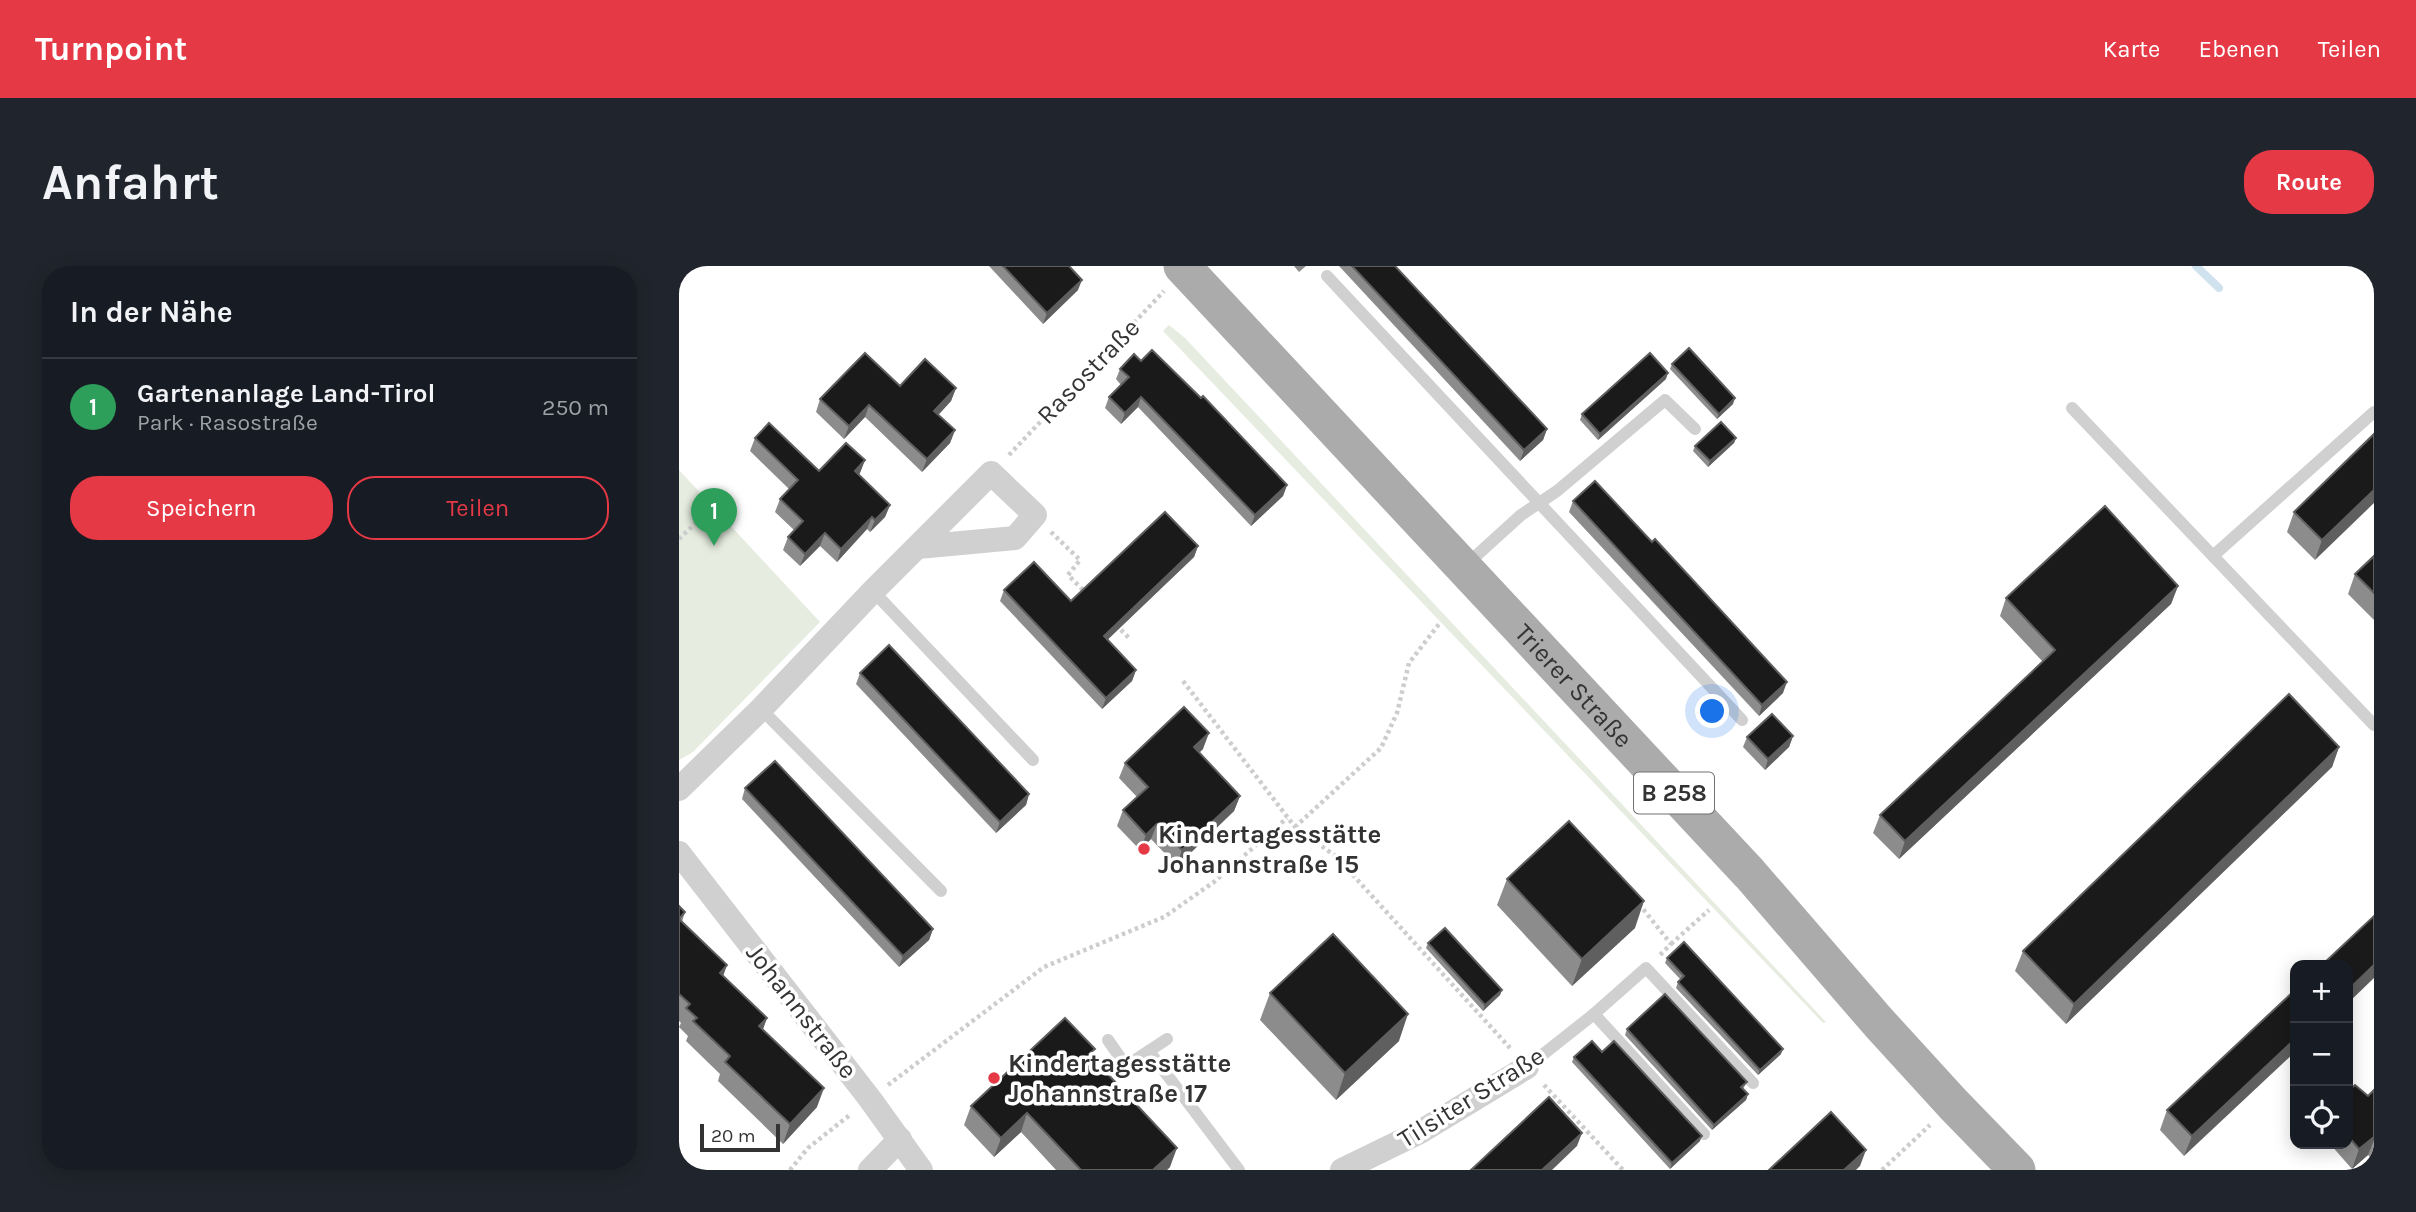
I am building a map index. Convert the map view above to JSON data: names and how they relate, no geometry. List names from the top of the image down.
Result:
{
  "streets": {
    "main road": ["Trierer Straße", "B 258"],
    "street": ["Johannstraße", "Tilsiter Straße"],
    "path": ["Rasostraße"]
  },
  "crossings": [
    ["Rasostraße", "Trierer Straße"]
  ],
  "places": ["Kindertagesstätte Johannstraße 15", "Kindertagesstätte Johannstraße 17"],
  "scale_bar": "20 m",
  "page": {
    "header": "Turnpoint",
    "nav": ["Karte", "Ebenen", "Teilen"],
    "buttons": [
      "Route",
      ["Speichern", "Teilen"]
    ],
    "title": "Anfahrt",
    "heading": "In der Nähe",
    "list": [
      {
        "mark": "1",
        "name": "Gartenanlage Land-Tirol",
        "note": "Park · Rasostraße",
        "value": "250 m"
      }
    ],
    "pins": "1",
    "map_buttons": ["+", "−"],
    "scale": "20 m"
  }
}
